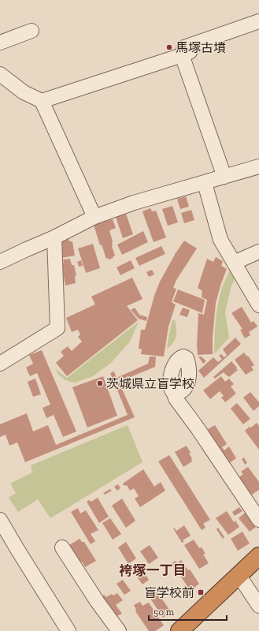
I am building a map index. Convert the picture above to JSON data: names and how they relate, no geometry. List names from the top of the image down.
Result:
{
  "districts": ["袴塚一丁目"],
  "places": {
    "other": ["馬塚古墳", "茨城県立盲学校"],
    "transit": ["盲学校前"]
  },
  "scale_bar": "50 m"
}
